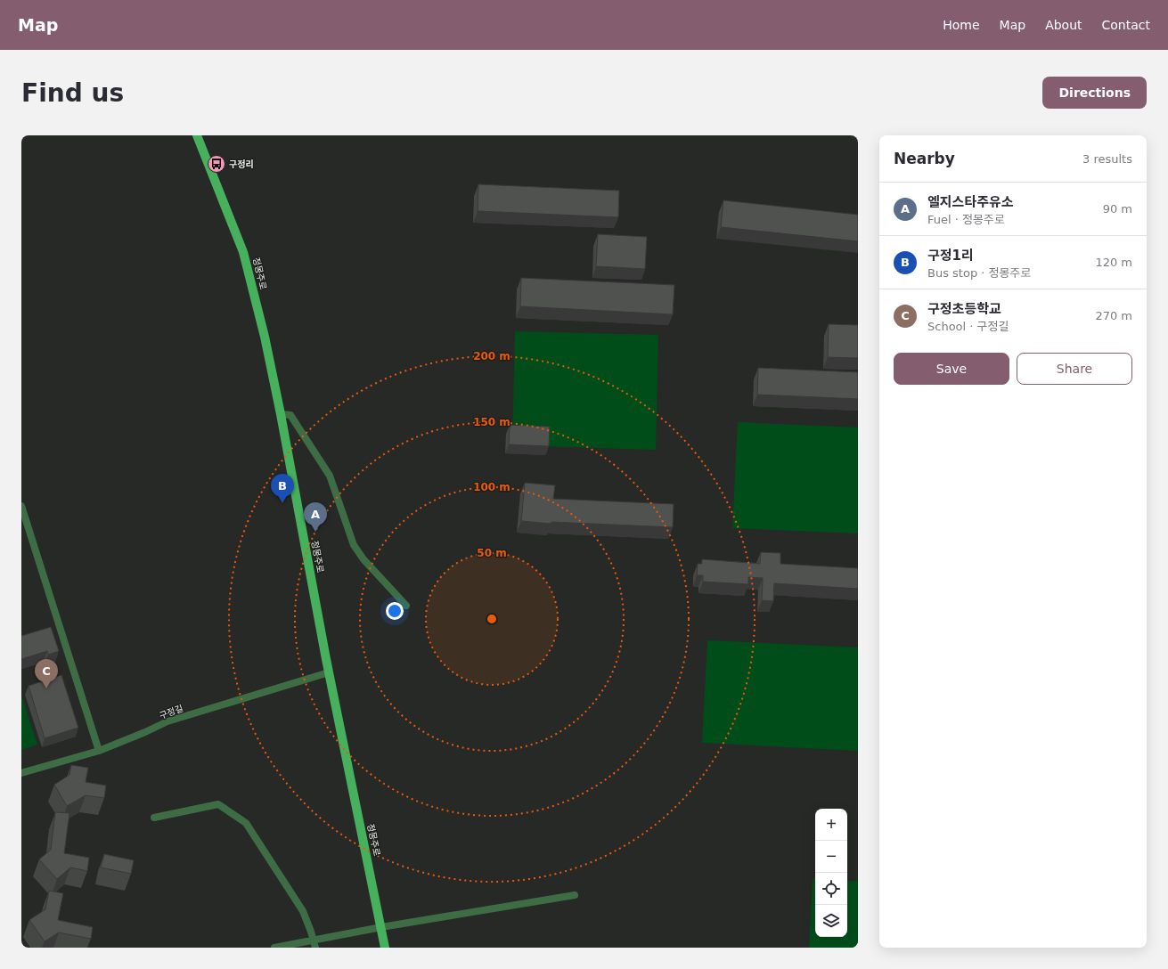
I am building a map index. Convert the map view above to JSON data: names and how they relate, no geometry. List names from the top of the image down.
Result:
{
  "streets": {
    "main road": ["정몽주로"],
    "street": ["구정길"]
  },
  "crossings": [
    ["정몽주로", "구정길"]
  ],
  "places": {
    "bus stop": ["구정리"]
  },
  "page": {
    "header": "Map",
    "nav": [
      "Home",
      "Map",
      "About",
      "Contact"
    ],
    "buttons": [
      "Directions",
      ["Save", "Share"]
    ],
    "title": "Find us",
    "heading": ["Nearby", "3 results"],
    "list": [
      {
        "mark": "A",
        "name": "엘지스타주유소",
        "note": "Fuel · 정몽주로",
        "value": "90 m"
      },
      {
        "mark": "B",
        "name": "구정1리",
        "note": "Bus stop · 정몽주로",
        "value": "120 m"
      },
      {
        "mark": "C",
        "name": "구정초등학교",
        "note": "School · 구정길",
        "value": "270 m"
      }
    ],
    "pins": ["B", "A", "C"],
    "map_buttons": ["+", "−"]
  },
  "rings": [
    "200 m",
    "150 m",
    "100 m",
    "50 m"
  ]
}
